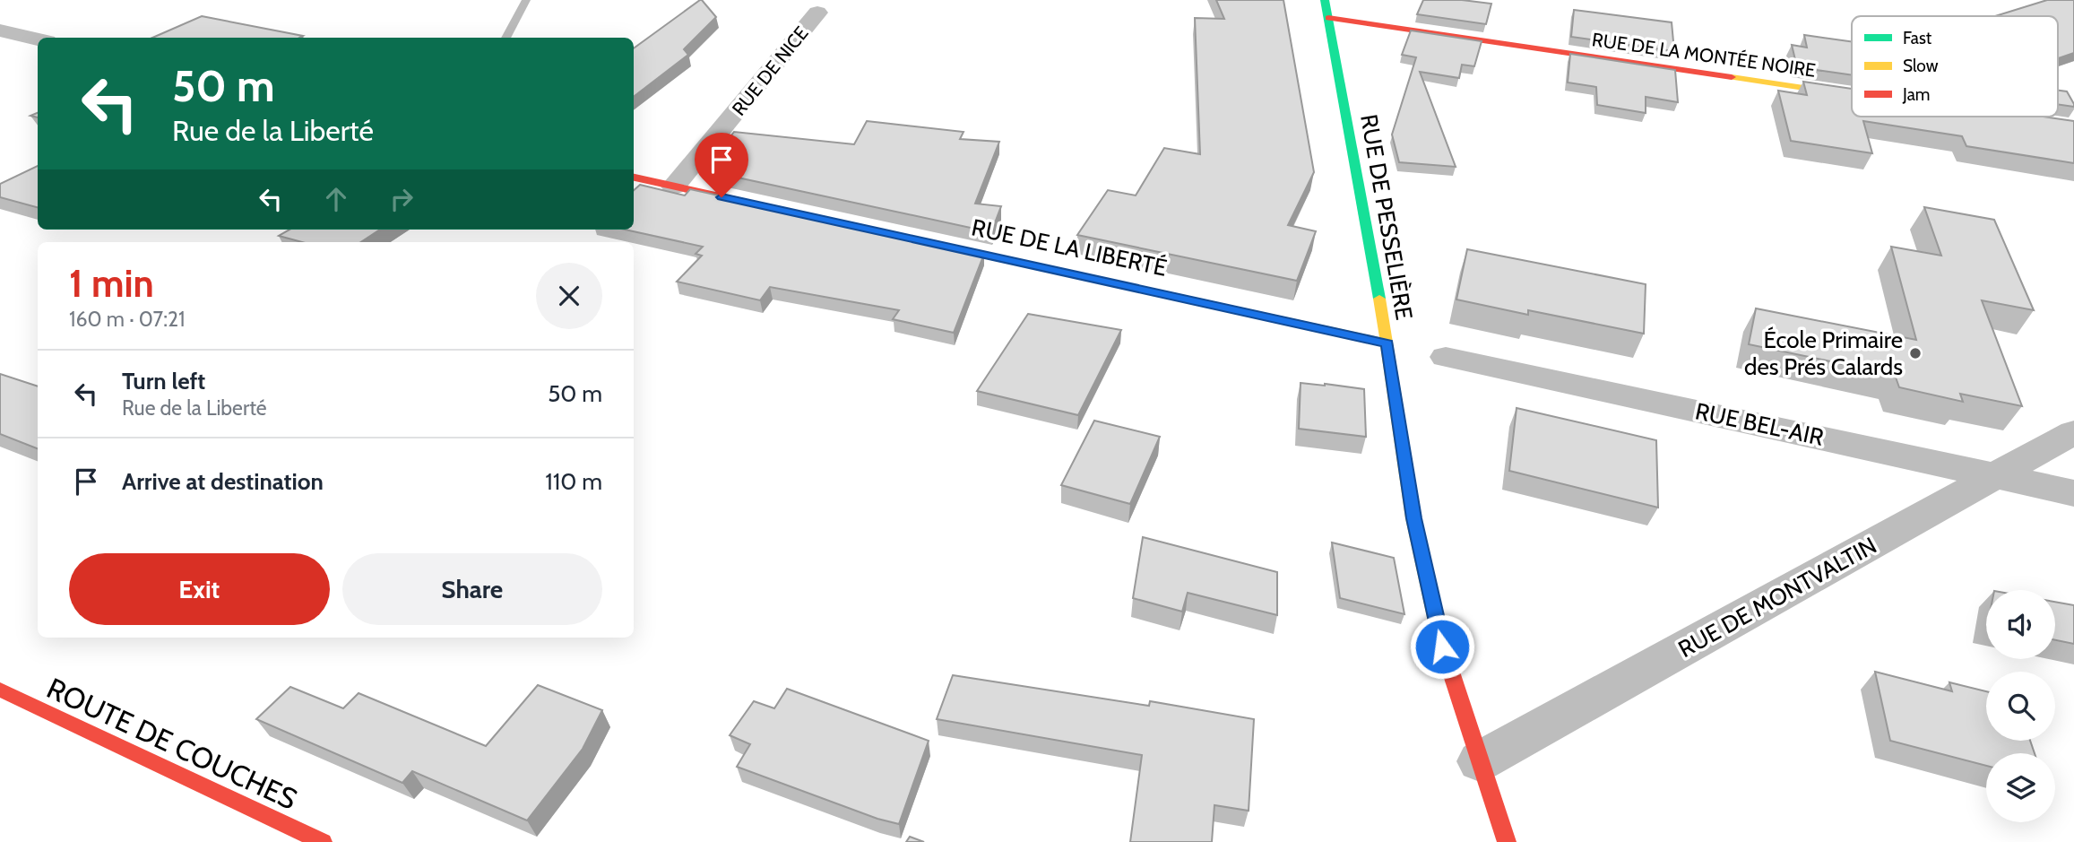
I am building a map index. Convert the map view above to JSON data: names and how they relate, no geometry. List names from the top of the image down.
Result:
{
  "streets": {
    "street": [
      "RUE DE LA MONTÉE NOIRE",
      "RUE DE NICE",
      "RUE DE PESSELIÈRE",
      "RUE DE LA LIBERTÉ",
      "RUE BEL-AIR",
      "RUE DE MONTVALTIN",
      "ROUTE DE COUCHES"
    ]
  },
  "crossings": [
    ["RUE DE LA MONTÉE NOIRE", "RUE DE PESSELIÈRE"],
    ["RUE DE PESSELIÈRE", "RUE DE LA LIBERTÉ"],
    ["RUE DE PESSELIÈRE", "RUE DE MONTVALTIN"],
    ["RUE BEL-AIR", "RUE DE MONTVALTIN"]
  ],
  "places": ["École Primaire des Prés Calards"],
  "legend": ["Fast", "Slow", "Jam"],
  "page": {
    "turn": ["50 m", "Rue de la Liberté"],
    "heading": ["1 min", "160 m · 07:21"],
    "list": [
      {
        "name": "Turn left",
        "note": "Rue de la Liberté",
        "value": "50 m"
      },
      {
        "name": "Arrive at destination",
        "value": "110 m"
      }
    ],
    "buttons": ["Exit", "Share"]
  }
}
